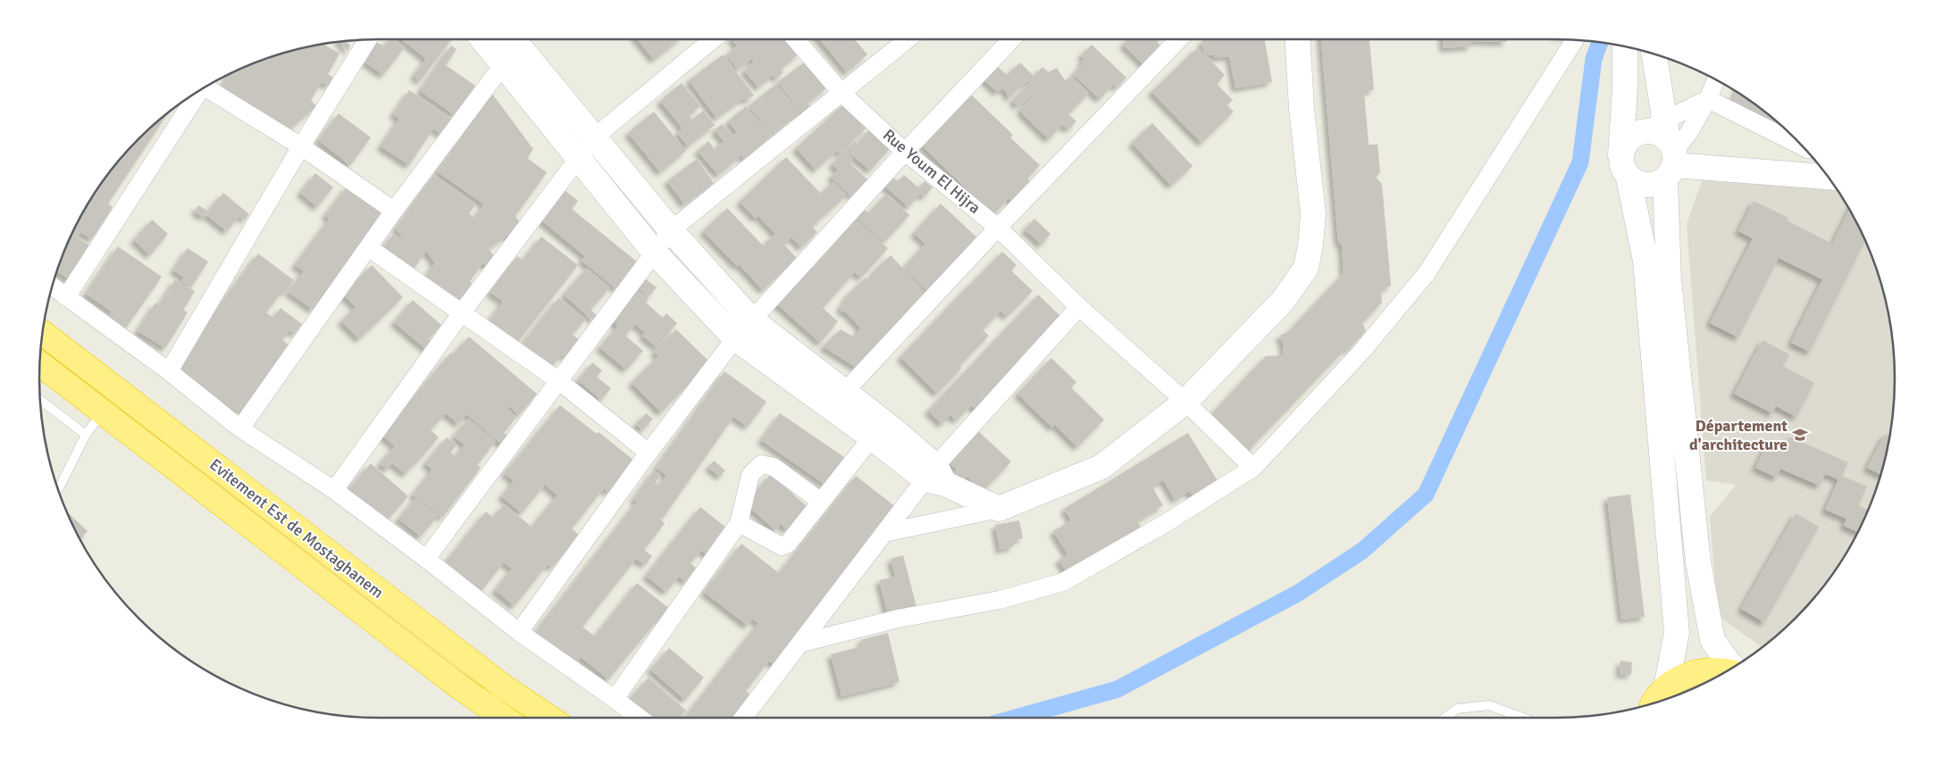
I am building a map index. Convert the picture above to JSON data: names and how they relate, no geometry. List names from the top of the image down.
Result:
{
  "streets": {
    "highway": ["Evitement Est de Mostaghanem"],
    "street": ["Rue Youm El Hijra"]
  },
  "places": {
    "school or university": ["Département d'architecture"]
  }
}
